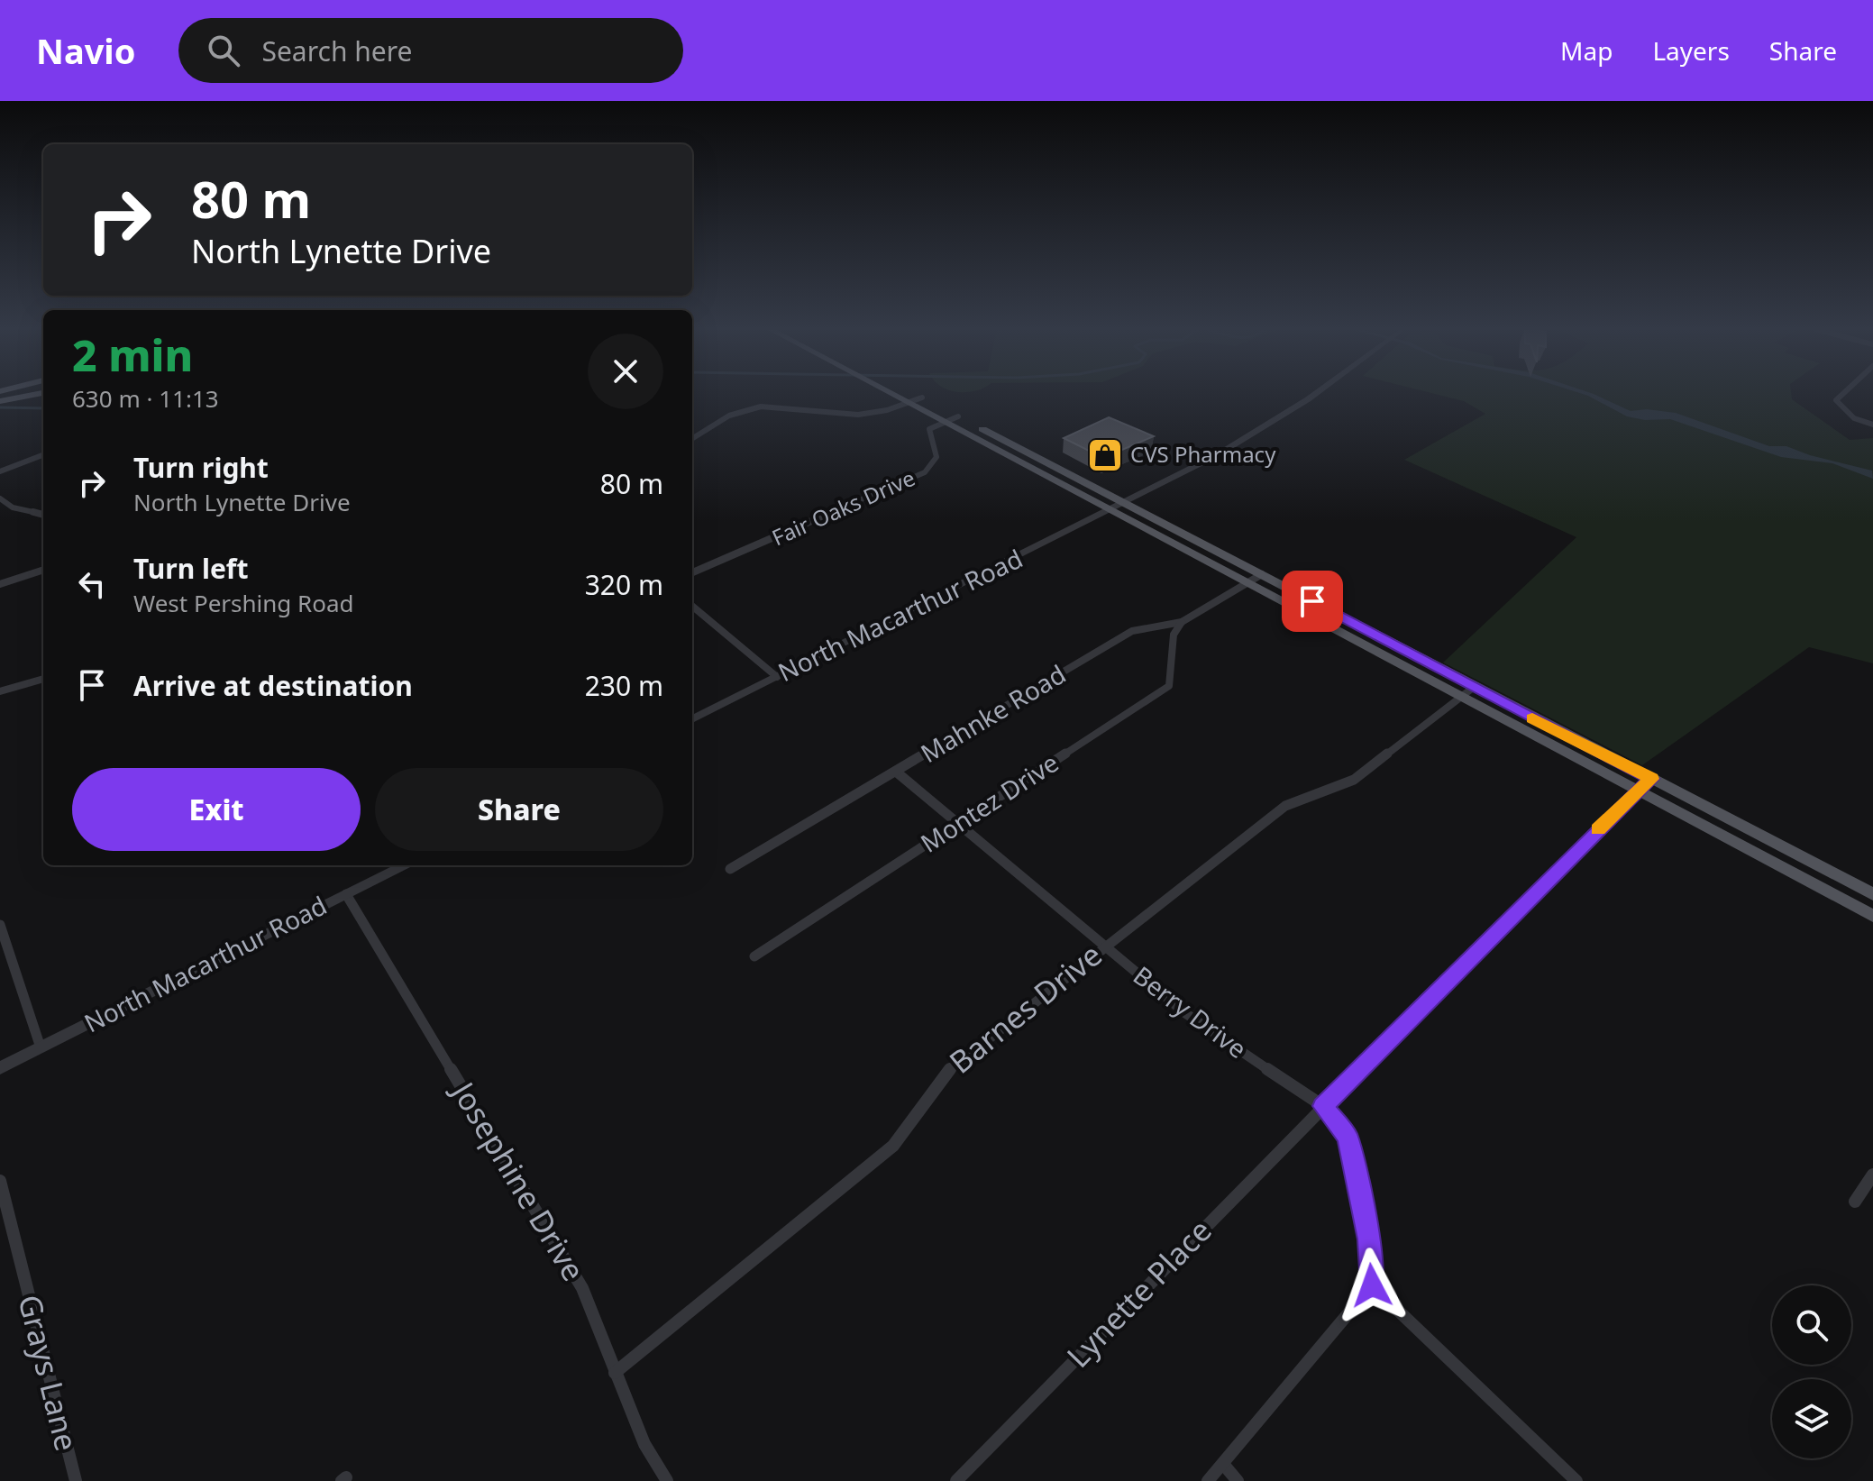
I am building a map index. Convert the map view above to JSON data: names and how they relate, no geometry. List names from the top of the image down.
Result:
{
  "streets": {
    "street": [
      "Fair Oaks Drive",
      "North Macarthur Road",
      "Mahnke Road",
      "Montez Drive",
      "Barnes Drive",
      "Berry Drive",
      "Josephine Drive",
      "Lynette Place",
      "Grays Lane"
    ]
  },
  "crossings": [
    ["North Macarthur Road", "Josephine Drive"],
    ["Mahnke Road", "Montez Drive"],
    ["Mahnke Road", "Berry Drive"],
    ["Montez Drive", "Berry Drive"],
    ["Barnes Drive", "Berry Drive"],
    ["Barnes Drive", "Josephine Drive"],
    ["Berry Drive", "Lynette Place"]
  ],
  "places": {
    "shop": ["CVS Pharmacy"]
  },
  "page": {
    "header": "Navio",
    "search": "Search here",
    "nav": ["Map", "Layers", "Share"],
    "turn": ["80 m", "North Lynette Drive"],
    "heading": ["2 min", "630 m · 11:13"],
    "list": [
      {
        "name": "Turn right",
        "note": "North Lynette Drive",
        "value": "80 m"
      },
      {
        "name": "Turn left",
        "note": "West Pershing Road",
        "value": "320 m"
      },
      {
        "name": "Arrive at destination",
        "value": "230 m"
      }
    ],
    "buttons": ["Exit", "Share"]
  }
}
